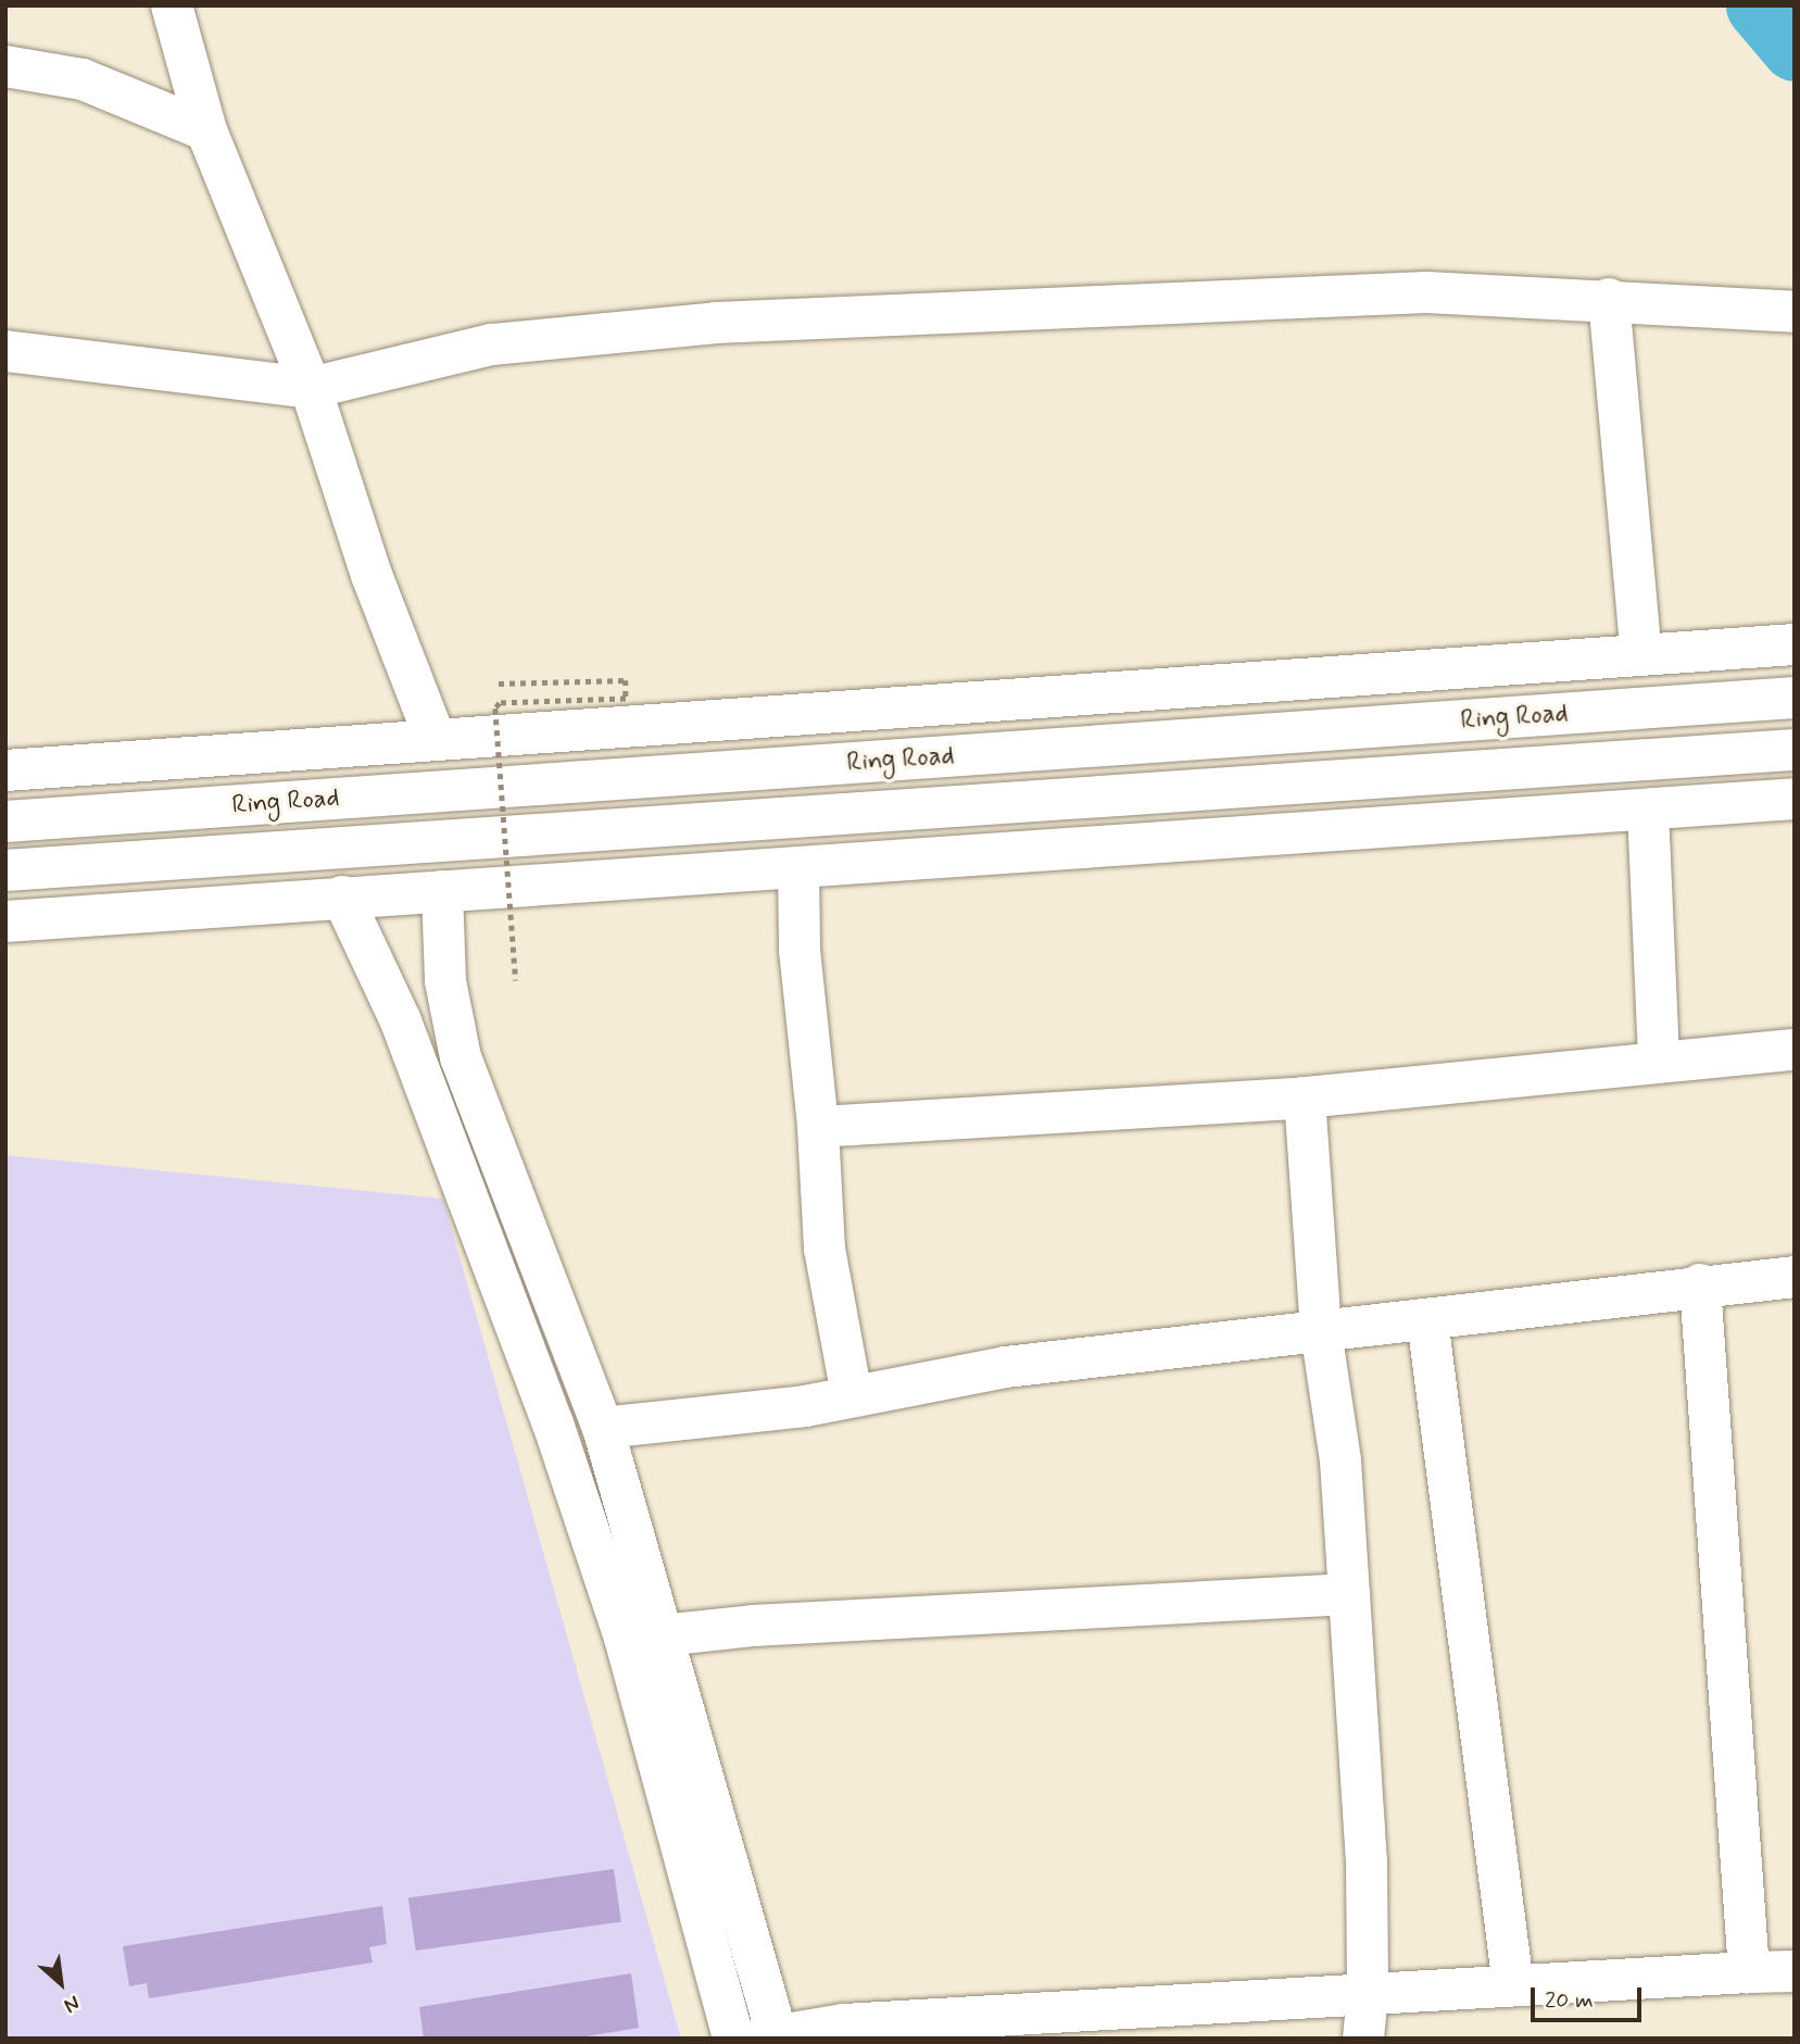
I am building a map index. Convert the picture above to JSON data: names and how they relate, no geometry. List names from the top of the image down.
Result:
{
  "streets": {
    "main road": ["Ring Road"]
  },
  "scale_bar": "20 m",
  "north": "bottom right"
}
